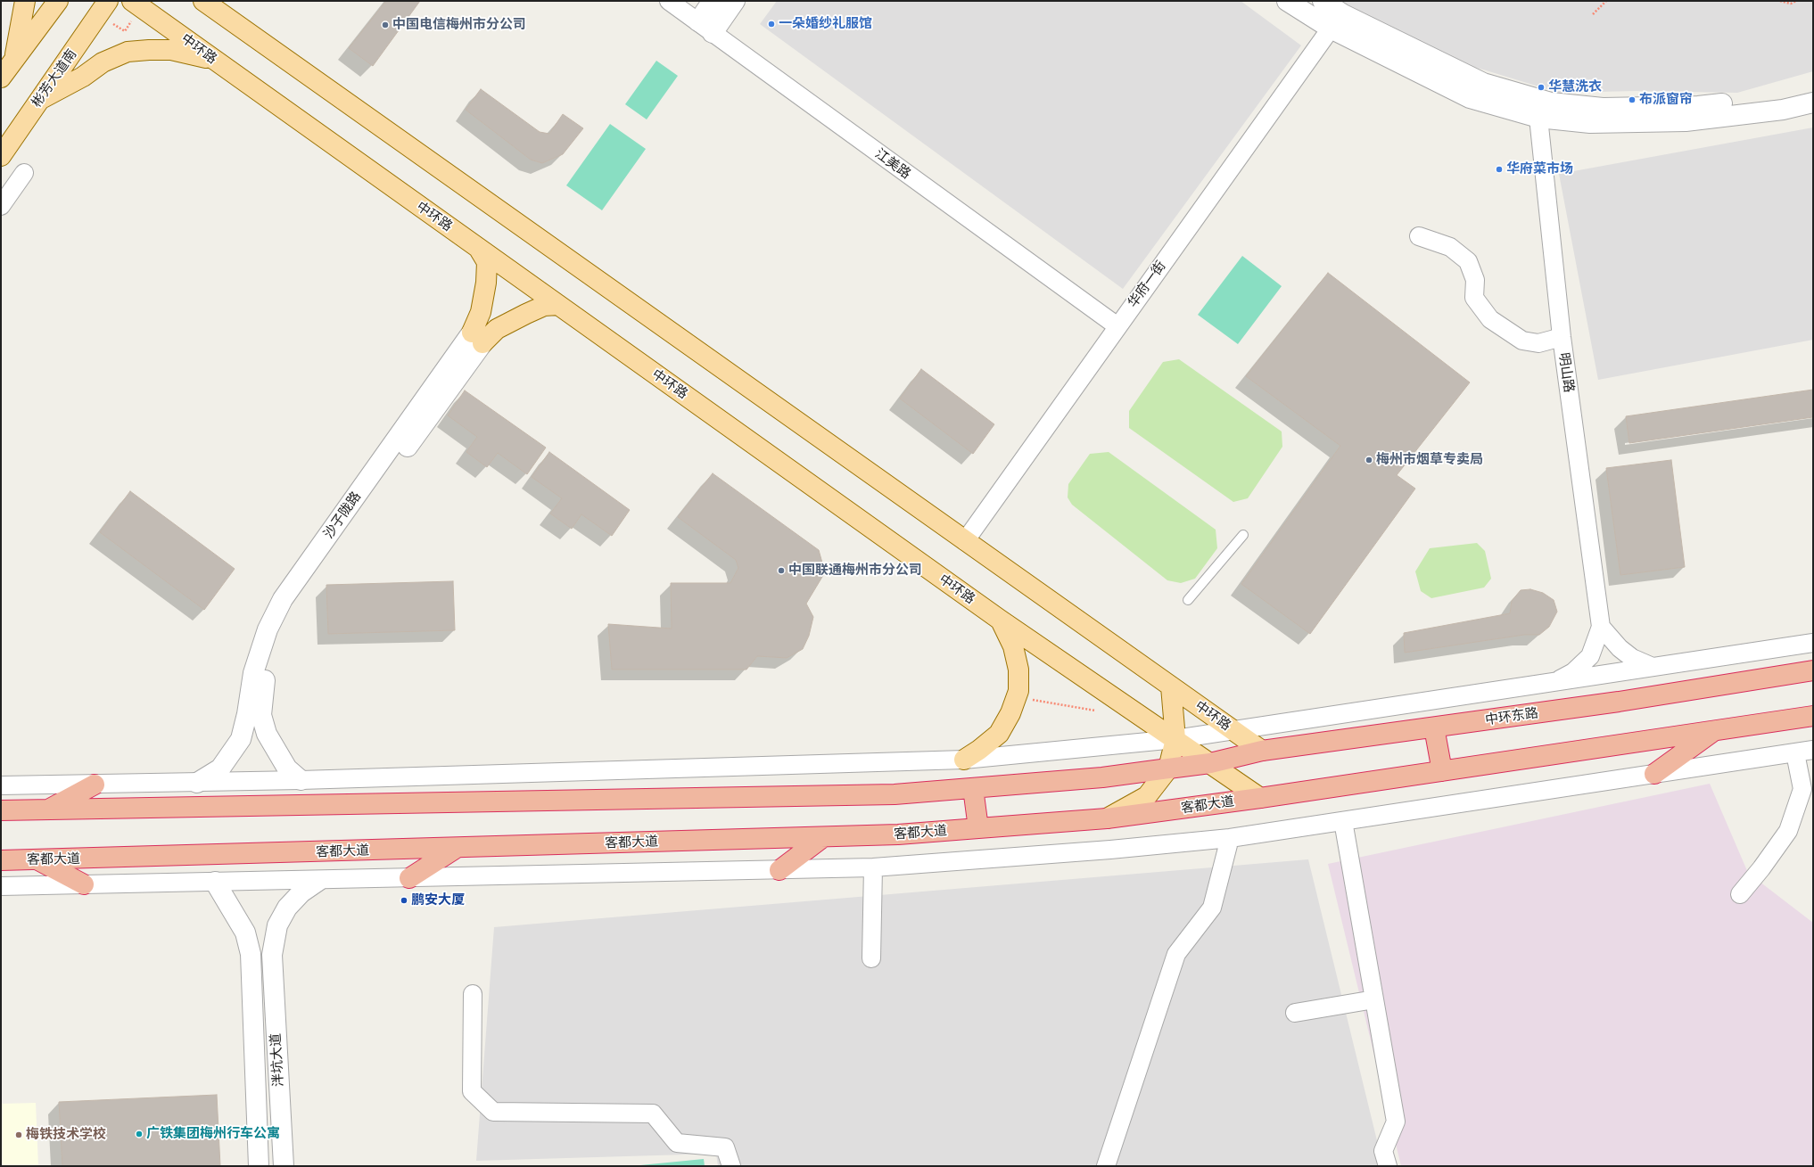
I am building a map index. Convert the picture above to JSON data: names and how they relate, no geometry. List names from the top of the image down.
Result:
{
  "streets": {
    "highway": ["中环东路", "客都大道"],
    "main road": ["中环路", "彬芳大道南"],
    "street": [
      "江美路",
      "华府一街",
      "明山路",
      "沙子陇路",
      "泮坑大道"
    ]
  },
  "crossings": [
    ["中环路", "华府一街"],
    ["中环路", "中环东路"],
    ["中环路", "客都大道"],
    ["江美路", "华府一街"]
  ],
  "places": [
    "一朵婚纱礼服馆",
    "中国电信梅州市分公司",
    "华慧洗衣",
    "布派窗帘",
    "华府菜市场",
    "梅州市烟草专卖局",
    "中国联通梅州市分公司",
    "鹏安大厦",
    "广铁集团梅州行车公寓",
    "梅铁技术学校"
  ]
}
